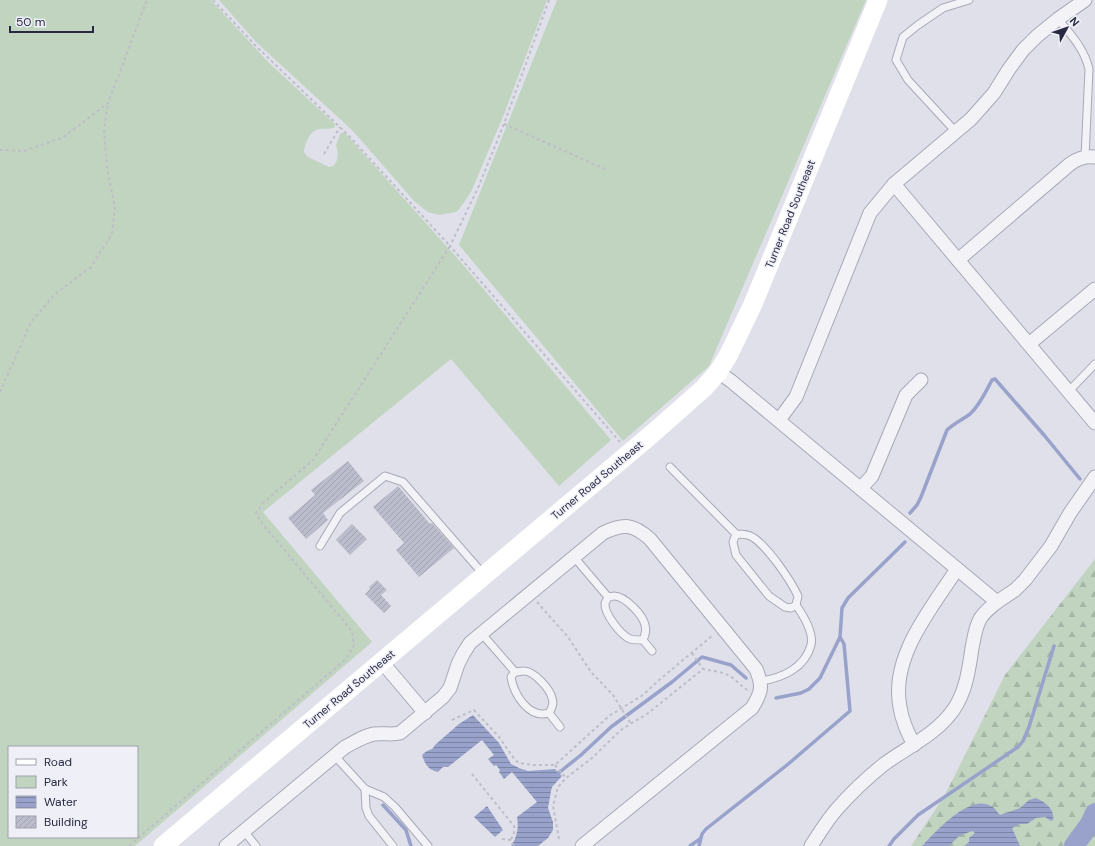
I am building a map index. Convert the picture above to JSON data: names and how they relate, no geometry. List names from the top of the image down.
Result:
{
  "streets": {
    "main road": ["Turner Road Southeast"]
  },
  "legend": [
    "Road",
    "Park",
    "Water",
    "Building"
  ],
  "scale_bar": "50 m",
  "north": "top right"
}
